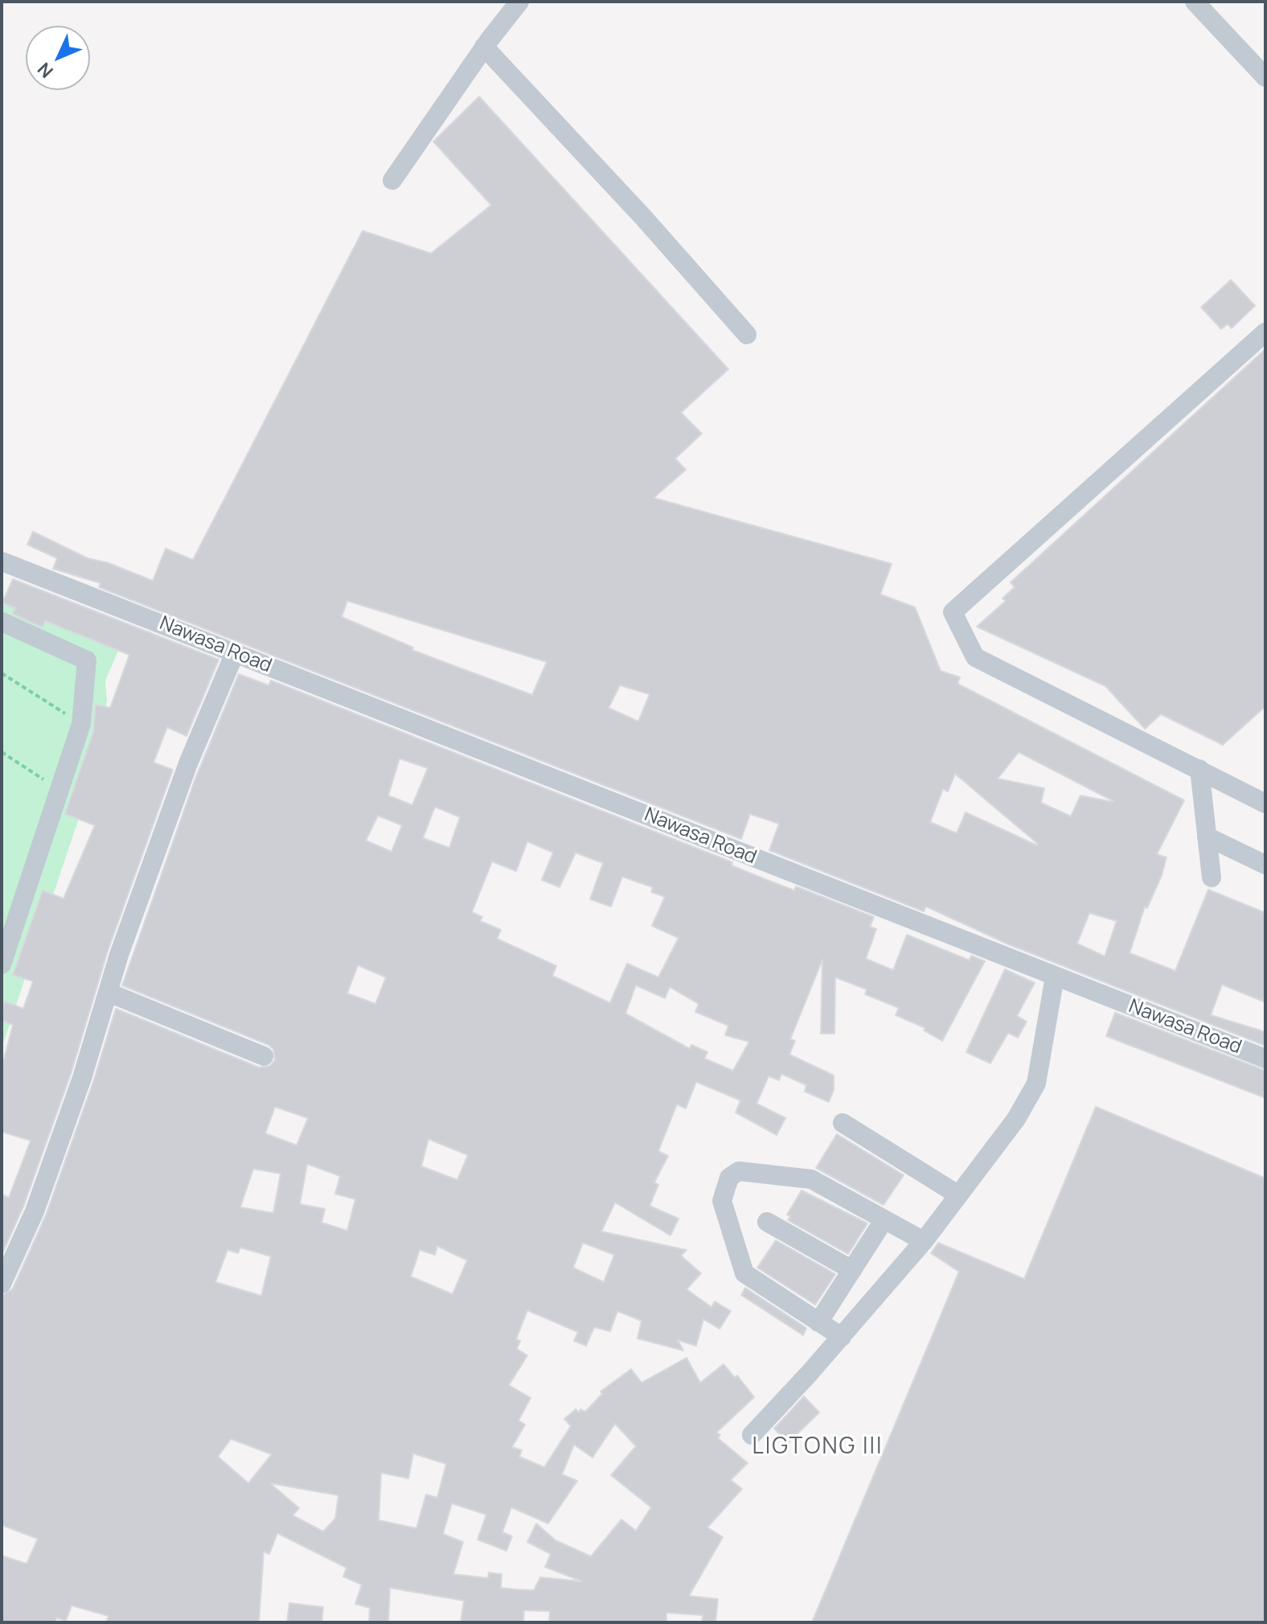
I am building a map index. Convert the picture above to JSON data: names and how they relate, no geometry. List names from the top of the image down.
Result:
{
  "streets": {
    "street": ["Nawasa Road"]
  },
  "districts": ["LIGTONG III"],
  "north": "bottom left"
}
